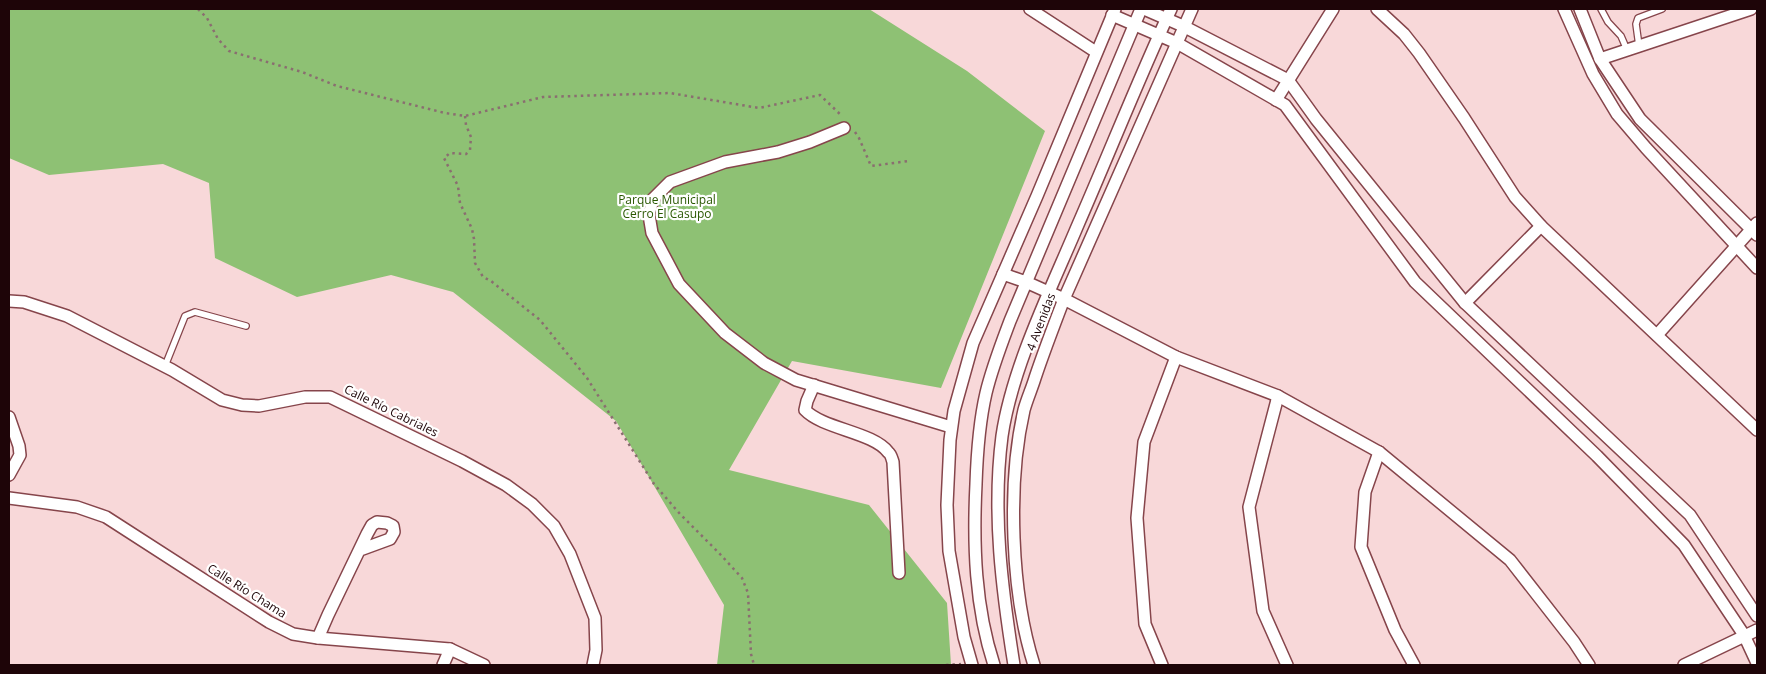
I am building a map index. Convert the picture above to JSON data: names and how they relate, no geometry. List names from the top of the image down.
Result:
{
  "streets": {
    "street": ["4 Avenidas", "Calle Río Cabriales", "Calle Río Chama"]
  },
  "parks": ["Parque Municipal Cerro El Casupo"]
}
